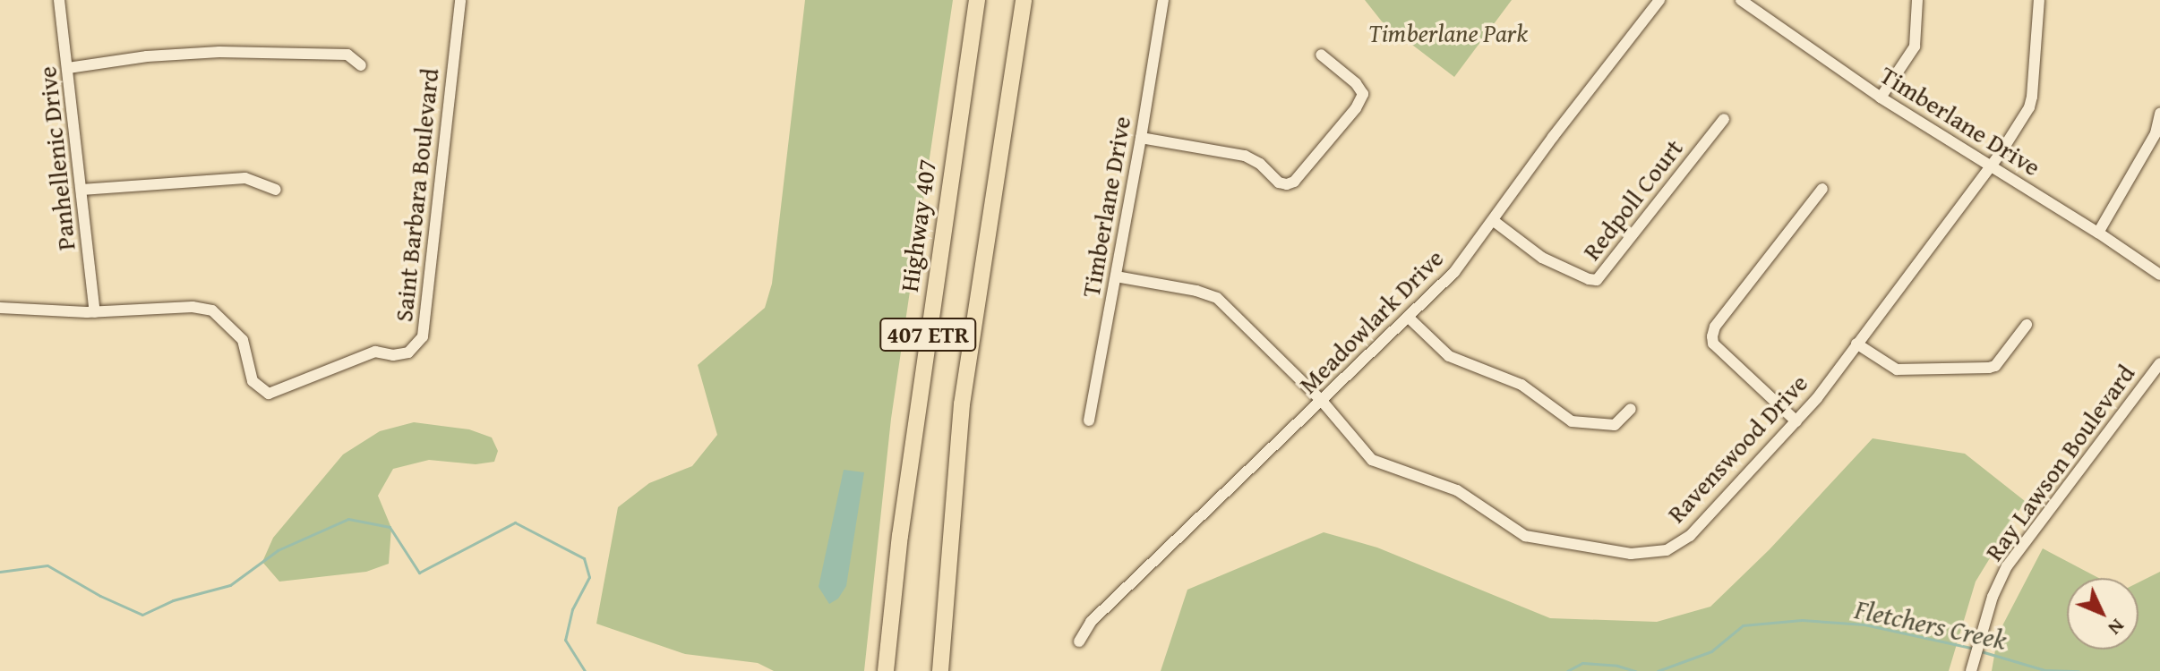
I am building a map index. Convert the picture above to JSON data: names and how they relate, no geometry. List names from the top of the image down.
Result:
{
  "streets": {
    "highway": ["Highway 407", "407 ETR"],
    "street": [
      "Timberlane Drive",
      "Panhellenic Drive",
      "Saint Barbara Boulevard",
      "Redpoll Court",
      "Meadowlark Drive",
      "Ravenswood Drive",
      "Ray Lawson Boulevard"
    ]
  },
  "crossings": [
    ["Timberlane Drive", "Ravenswood Drive"],
    ["Panhellenic Drive", "Saint Barbara Boulevard"],
    ["Redpoll Court", "Meadowlark Drive"],
    ["Meadowlark Drive", "Ravenswood Drive"]
  ],
  "water": ["Fletchers Creek"],
  "parks": ["Timberlane Park"],
  "north": "bottom right"
}
